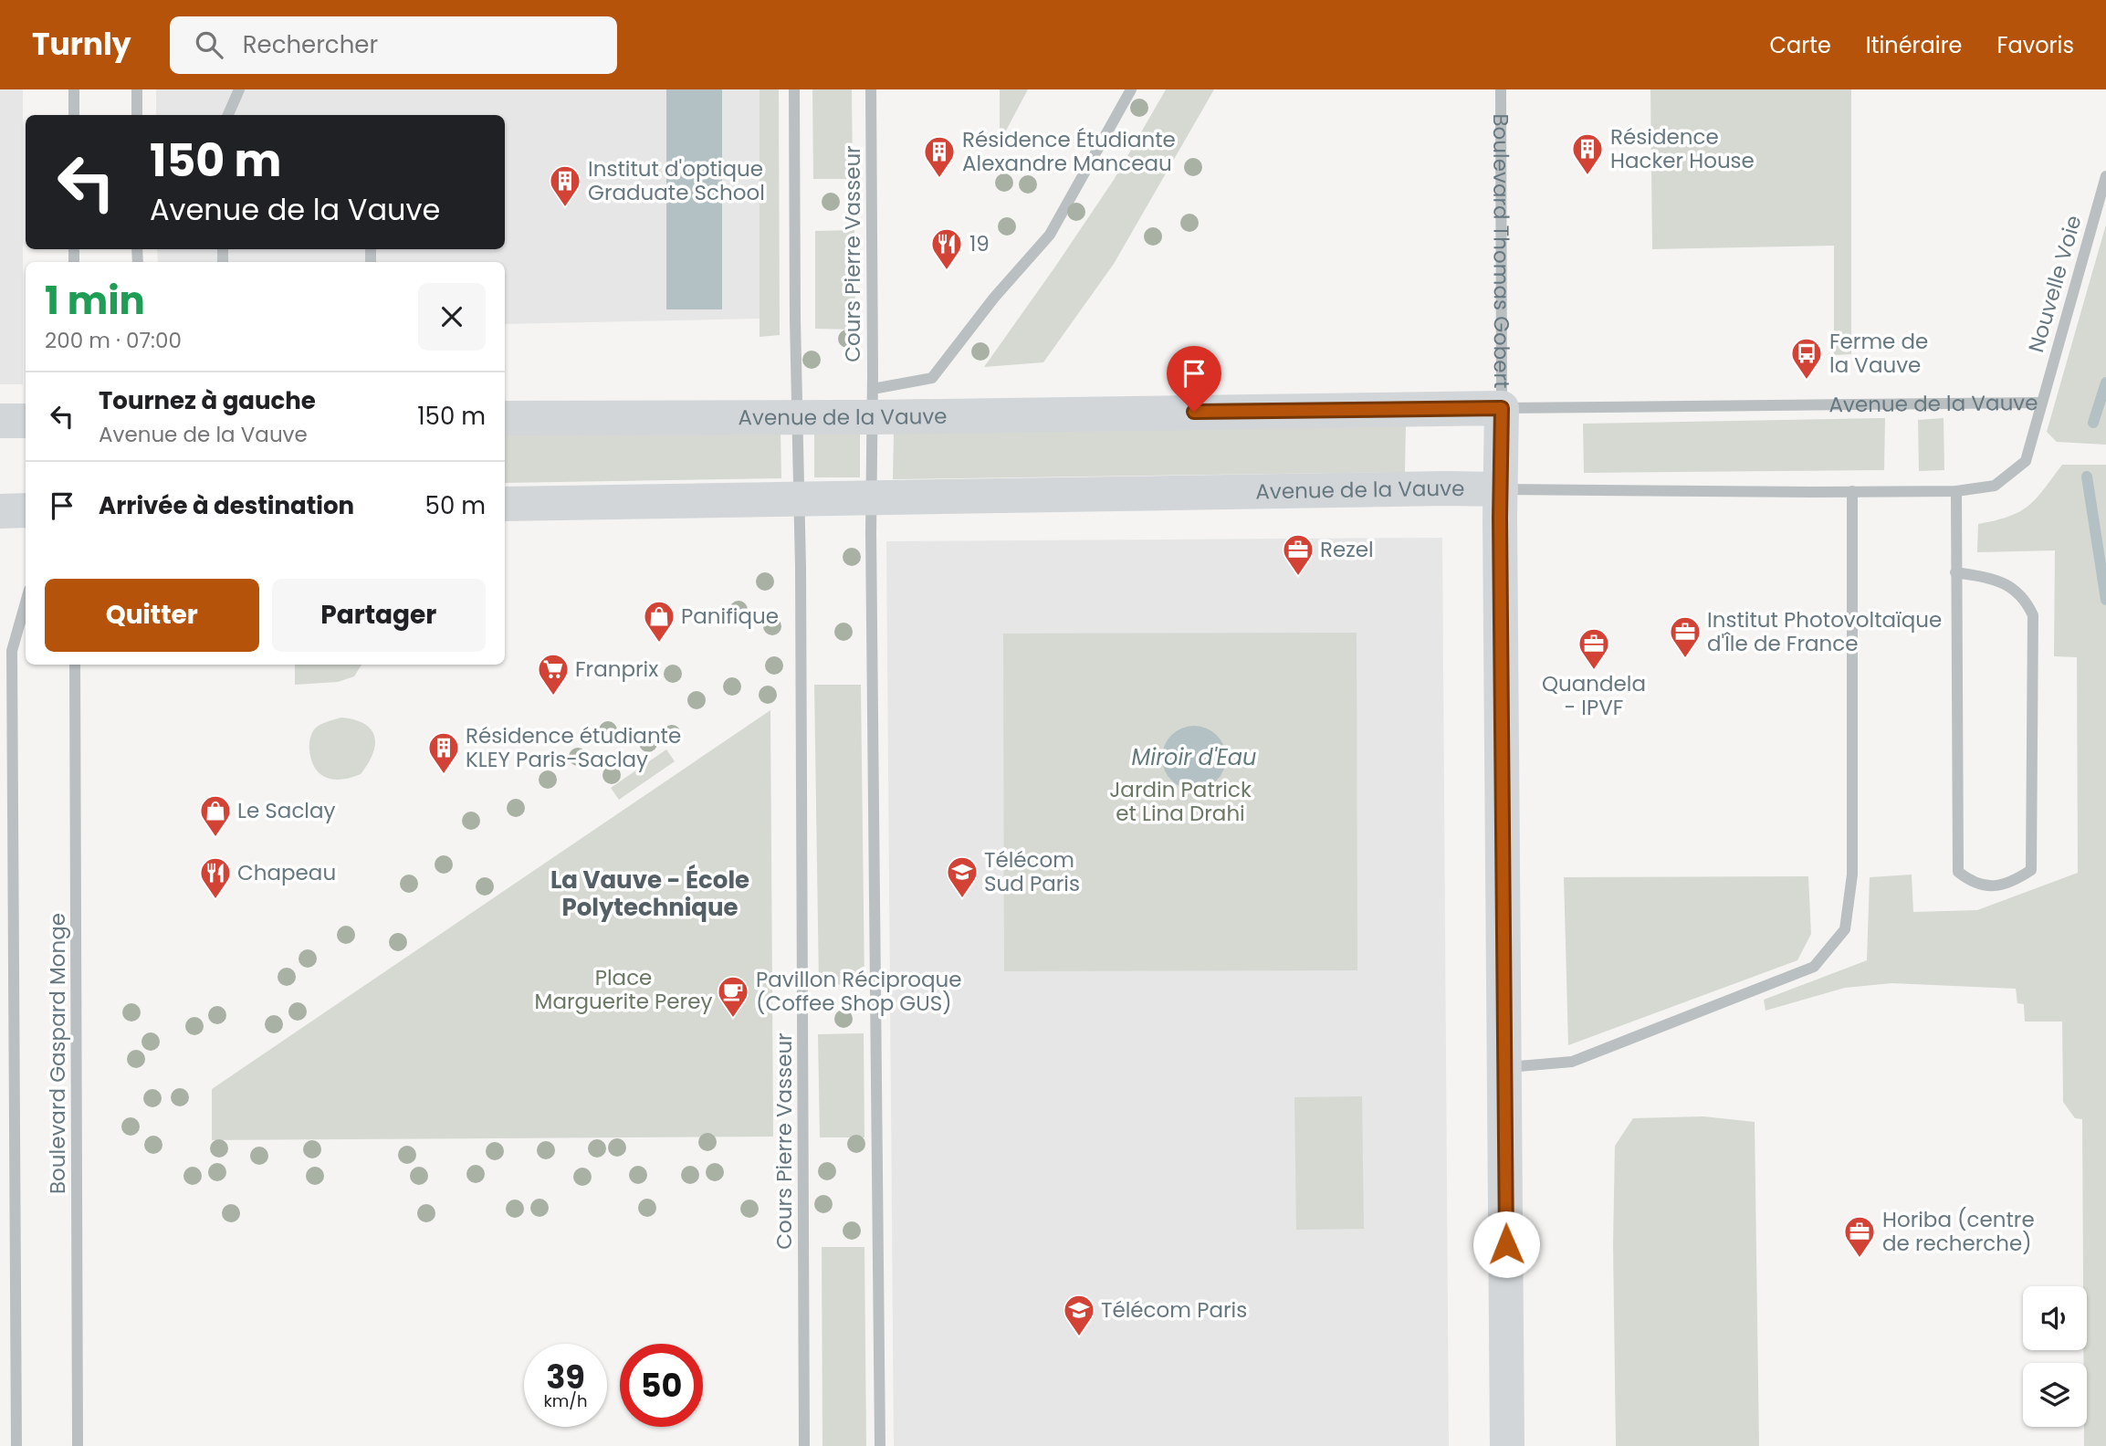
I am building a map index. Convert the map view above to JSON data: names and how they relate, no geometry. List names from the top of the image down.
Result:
{
  "streets": {
    "main road": ["Boulevard Thomas Gobert", "Avenue de la Vauve"],
    "street": ["Cours Pierre Vasseur", "Nouvelle Voie", "Boulevard Gaspard Monge"]
  },
  "crossings": [
    ["Boulevard Thomas Gobert", "Avenue de la Vauve"],
    ["Cours Pierre Vasseur", "Avenue de la Vauve"],
    ["Nouvelle Voie", "Avenue de la Vauve"]
  ],
  "districts": ["La Vauve - École Polytechnique"],
  "water": ["Miroir d'Eau"],
  "parks": ["Jardin Patrick et Lina Drahi", "Place Marguerite Perey"],
  "places": {
    "building": [
      "Résidence Hacker House",
      "Résidence Étudiante Alexandre Manceau",
      "Institut d'optique Graduate School",
      "Résidence étudiante KLEY Paris-Saclay"
    ],
    "restaurant": ["19", "Chapeau"],
    "bus stop": ["Ferme de la Vauve"],
    "office": [
      "Rezel",
      "Institut Photovoltaïque d'Île de France",
      "Quandela - IPVF",
      "Horiba (centre de recherche)"
    ],
    "shop": ["Panifique", "Le Saclay"],
    "supermarket": ["Franprix"],
    "school or university": ["Télécom Sud Paris", "Télécom Paris"],
    "cafe": ["Pavillon Réciproque (Coffee Shop GUS)"]
  },
  "page": {
    "header": "Turnly",
    "search": "Rechercher",
    "nav": ["Carte", "Itinéraire", "Favoris"],
    "turn": ["150 m", "Avenue de la Vauve"],
    "heading": ["1 min", "200 m · 07:00"],
    "list": [
      {
        "name": "Tournez à gauche",
        "note": "Avenue de la Vauve",
        "value": "150 m"
      },
      {
        "name": "Arrivée à destination",
        "value": "50 m"
      }
    ],
    "buttons": ["Quitter", "Partager"],
    "speed": "39 km/h",
    "limit": "50"
  }
}
